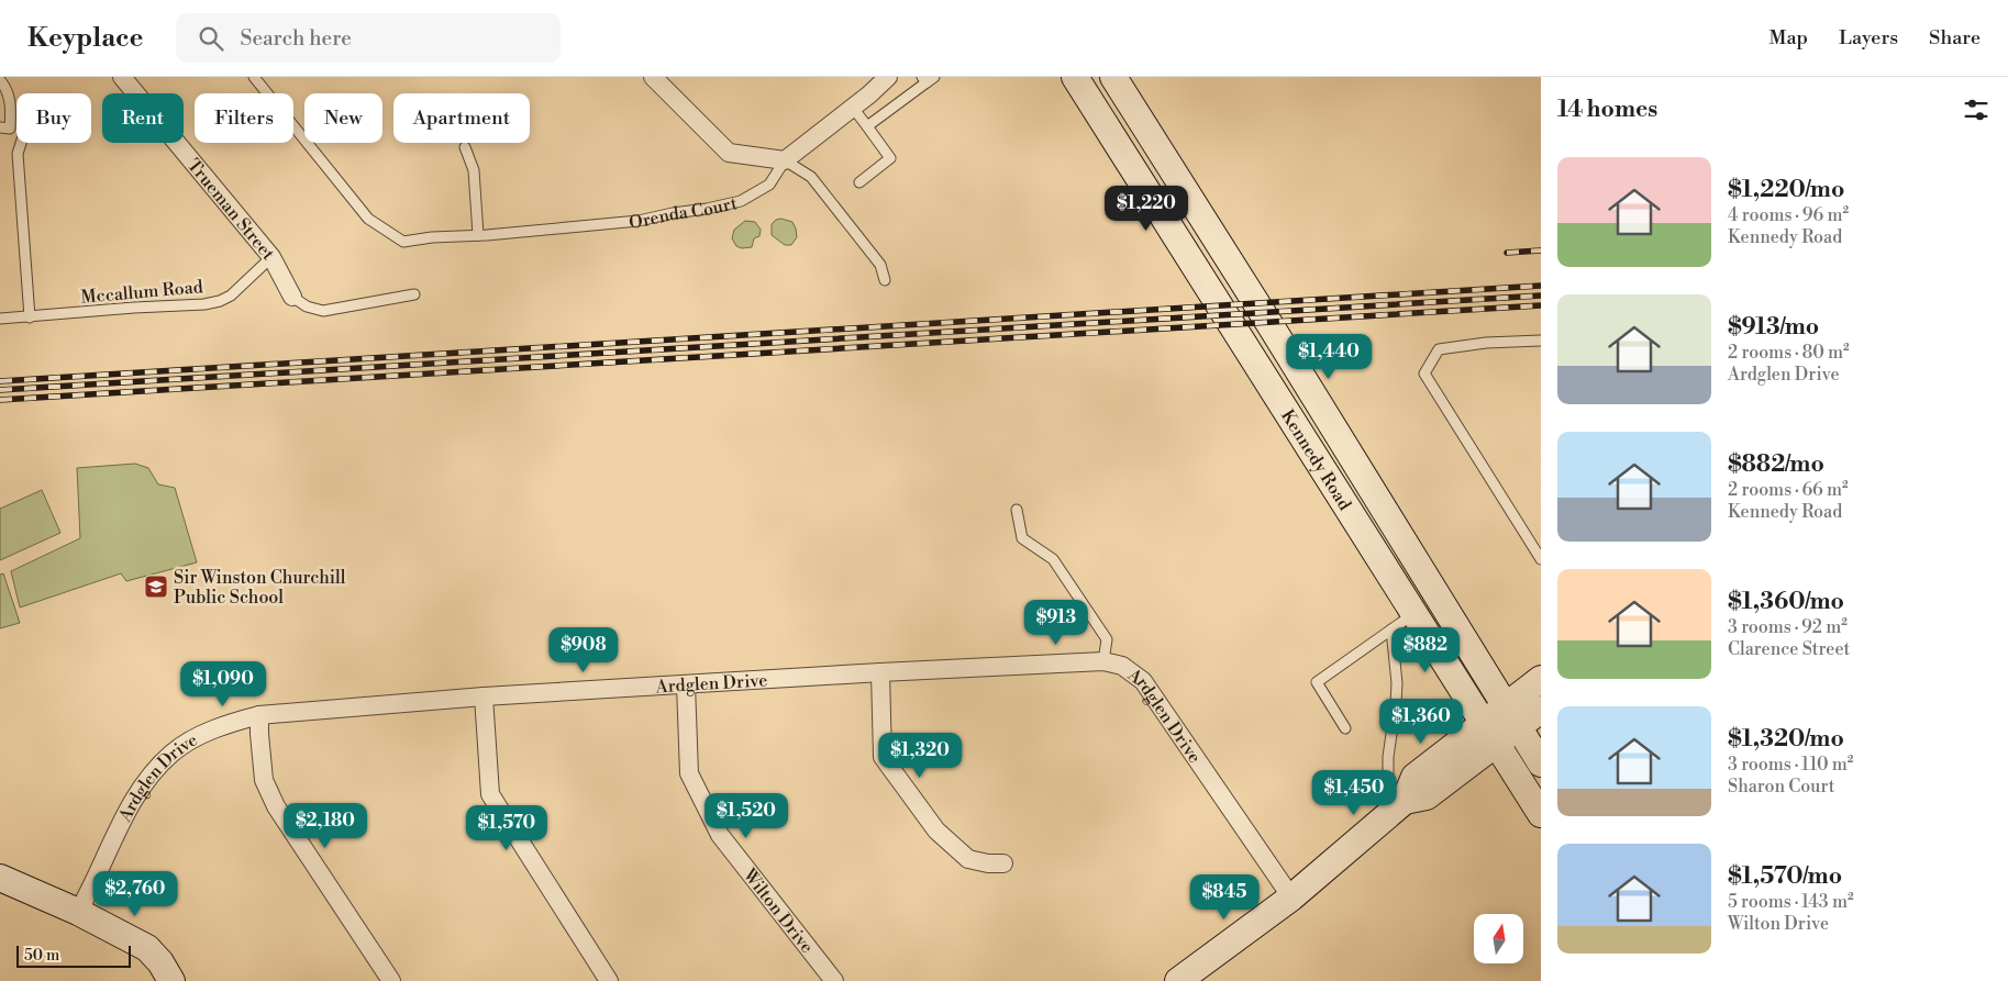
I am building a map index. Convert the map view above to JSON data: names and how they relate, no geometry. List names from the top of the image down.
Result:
{
  "streets": {
    "main road": ["Kennedy Road"],
    "street": [
      "Trueman Street",
      "Orenda Court",
      "Ardglen Drive",
      "Wilton Drive"
    ],
    "lane": ["Mccallum Road"]
  },
  "crossings": [
    ["Trueman Street", "Mccallum Road"],
    ["Ardglen Drive", "Wilton Drive"]
  ],
  "places": {
    "school or university": ["Sir Winston Churchill Public School"]
  },
  "scale_bar": "50 m",
  "north": "top",
  "page": {
    "header": "Keyplace",
    "search": "Search here",
    "nav": ["Map", "Layers", "Share"],
    "heading": "14 homes",
    "chip": [
      "Buy",
      "Rent",
      "Filters",
      "New",
      "Apartment"
    ],
    "list": [
      {
        "name": "$1,220/mo",
        "note": "4 rooms · 96 m² · Kennedy Road"
      },
      {
        "name": "$913/mo",
        "note": "2 rooms · 80 m² · Ardglen Drive"
      },
      {
        "name": "$882/mo",
        "note": "2 rooms · 66 m² · Kennedy Road"
      },
      {
        "name": "$1,360/mo",
        "note": "3 rooms · 92 m² · Clarence Street"
      },
      {
        "name": "$1,320/mo",
        "note": "3 rooms · 110 m² · Sharon Court"
      },
      {
        "name": "$1,570/mo",
        "note": "5 rooms · 143 m² · Wilton Drive"
      }
    ],
    "price": [
      "$1,220",
      "$1,440",
      "$913",
      "$908",
      "$882",
      "$1,090",
      "$1,360",
      "$1,320",
      "$1,450",
      "$1,520",
      "$2,180",
      "$1,570",
      "$2,760",
      "$845"
    ],
    "scale": "50 m"
  }
}
